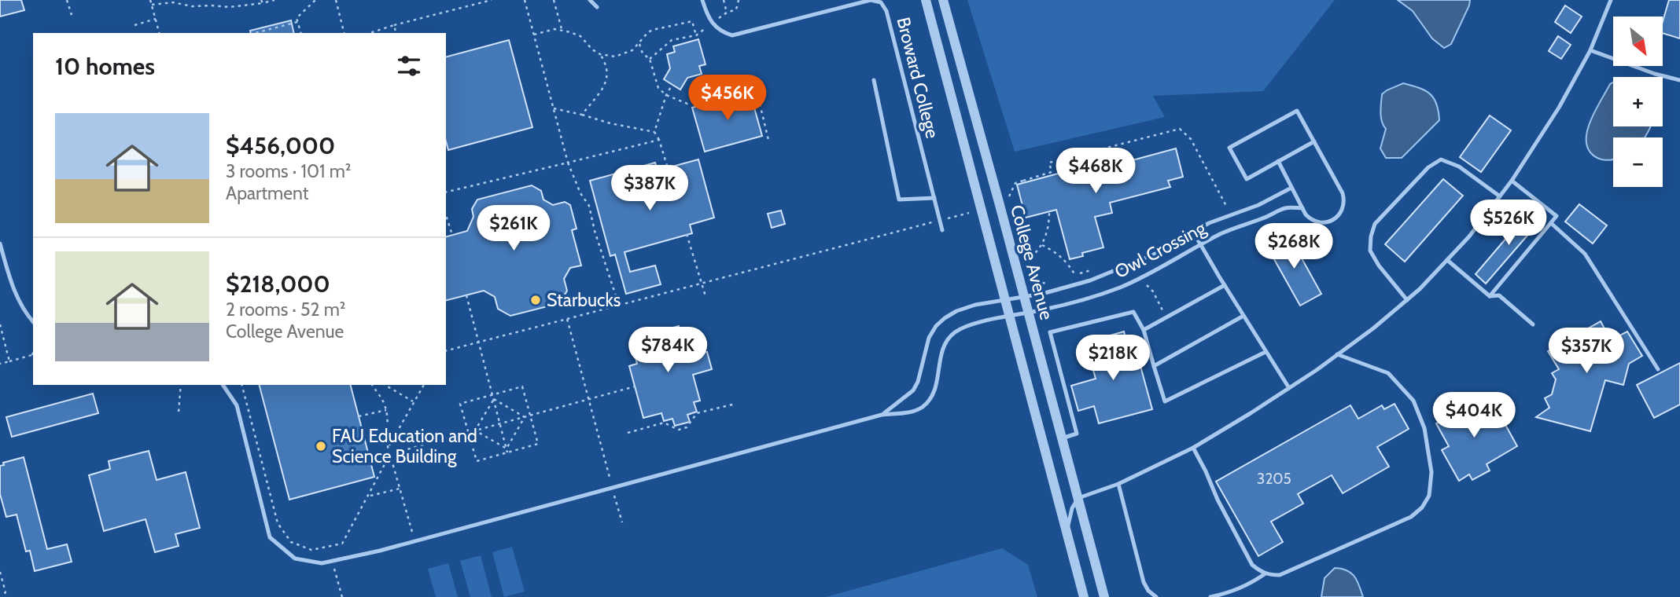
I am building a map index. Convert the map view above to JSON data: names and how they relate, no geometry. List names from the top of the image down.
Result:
{
  "streets": {
    "street": ["College Avenue"],
    "lane": ["Broward College", "Owl Crossing"]
  },
  "crossings": [
    ["Owl Crossing", "College Avenue"]
  ],
  "places": ["Starbucks", "FAU Education and Science Building"],
  "house_numbers": ["3205"],
  "north": "bottom right",
  "page": {
    "map_buttons": ["+", "−"],
    "heading": "10 homes",
    "price": [
      "$456K",
      "$468K",
      "$387K",
      "$526K",
      "$261K",
      "$268K",
      "$784K",
      "$357K",
      "$218K",
      "$404K"
    ],
    "list": [
      {
        "name": "$456,000",
        "note": "3 rooms · 101 m² · Apartment"
      },
      {
        "name": "$218,000",
        "note": "2 rooms · 52 m² · College Avenue"
      }
    ]
  }
}
